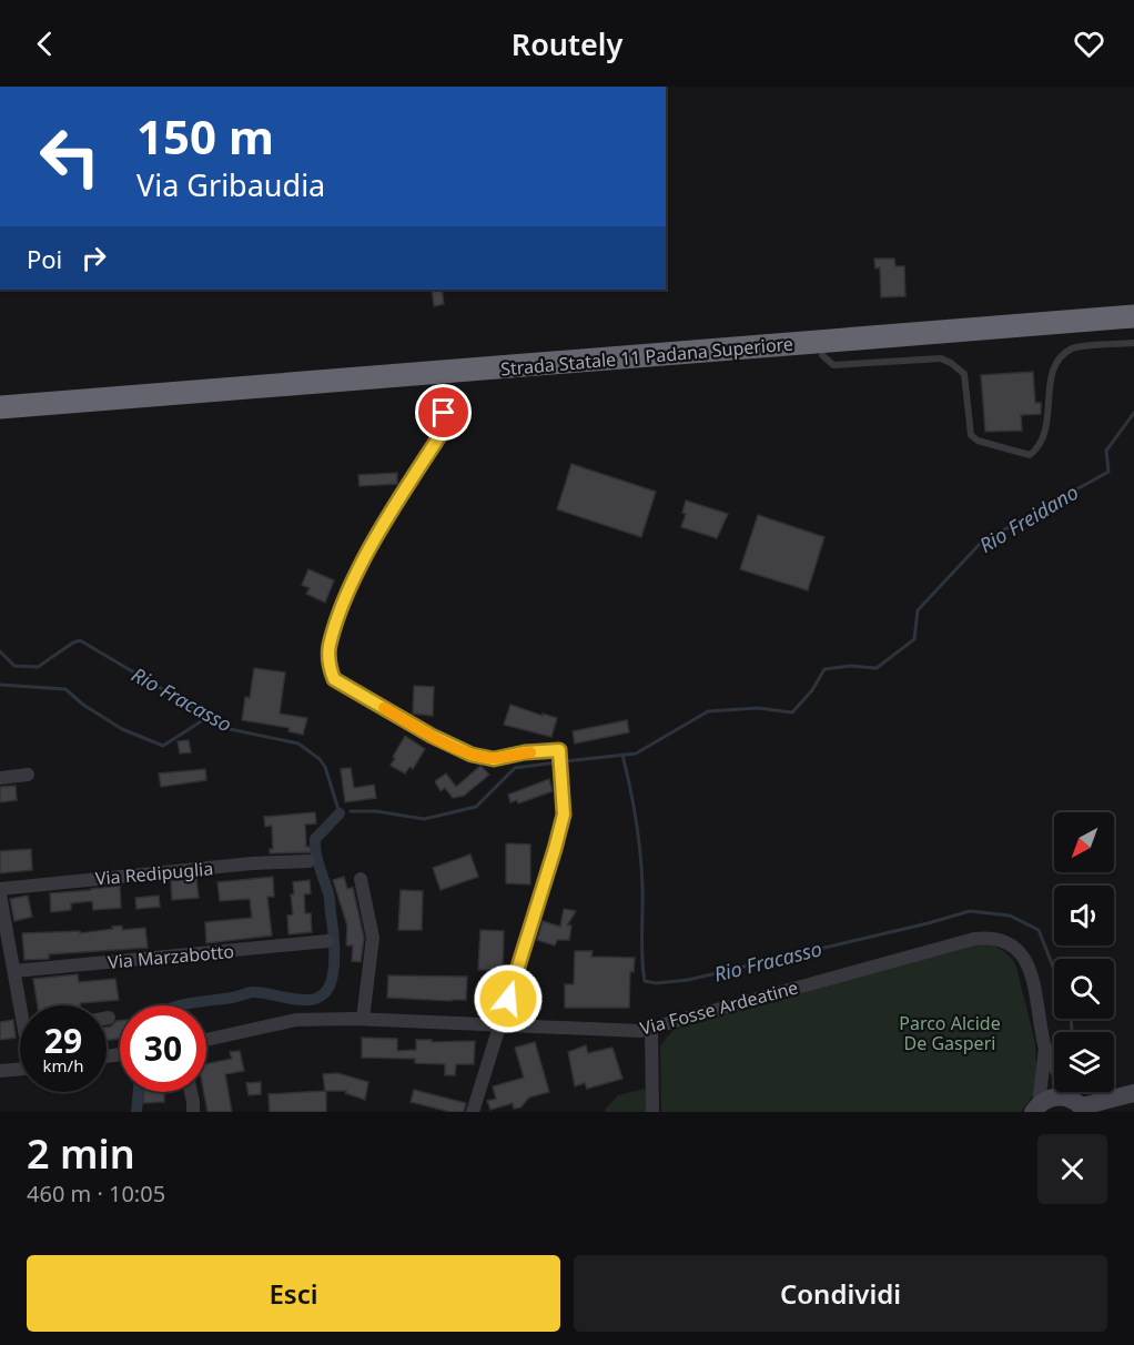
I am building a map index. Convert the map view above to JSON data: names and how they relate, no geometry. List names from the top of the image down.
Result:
{
  "streets": {
    "highway": ["Strada Statale 11 Padana Superiore"],
    "street": ["Via Redipuglia", "Via Marzabotto", "Via Fosse Ardeatine"]
  },
  "water": ["Rio Freidano", "Rio Fracasso"],
  "parks": ["Parco Alcide De Gasperi"],
  "north": "bottom left",
  "page": {
    "header": "Routely",
    "turn": ["150 m", "Via Gribaudia"],
    "then": "Poi",
    "speed": "29 km/h",
    "limit": "30",
    "heading": ["2 min", "460 m · 10:05"],
    "buttons": ["Esci", "Condividi"]
  }
}
